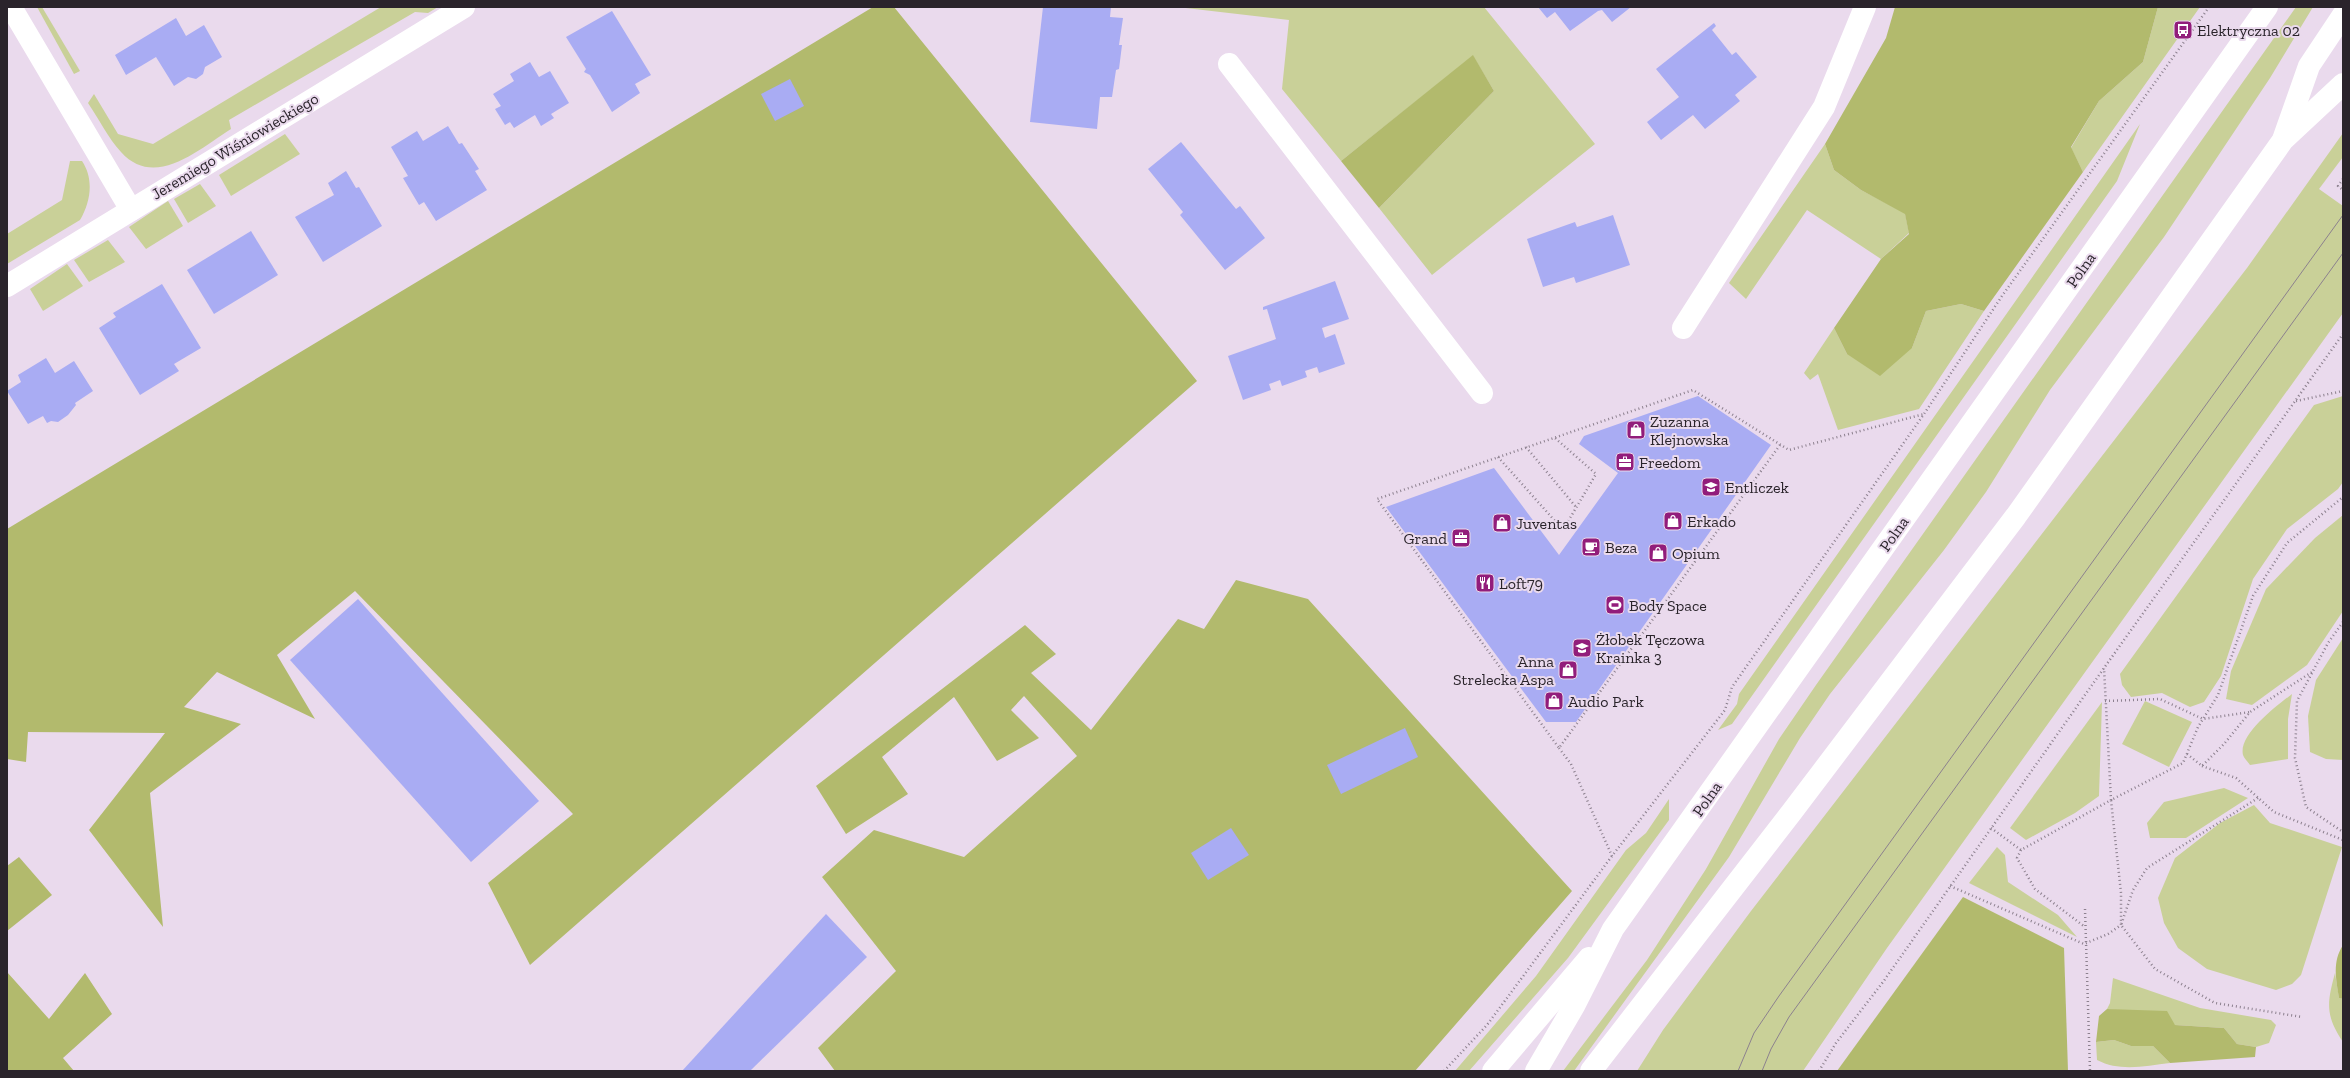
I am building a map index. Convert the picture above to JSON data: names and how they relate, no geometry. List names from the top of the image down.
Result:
{
  "streets": {
    "street": ["Jeremiego Wiśniowieckiego", "Polna"]
  },
  "places": {
    "bus stop": ["Elektryczna 02"],
    "shop": [
      "Zuzanna Klejnowska",
      "Erkado",
      "Juventas",
      "Opium",
      "Anna Strelecka Aspa",
      "Audio Park"
    ],
    "office": ["Freedom", "Grand"],
    "school or university": ["Entliczek", "Żłobek Tęczowa Krainka 3"],
    "cafe": ["Beza"],
    "restaurant": ["Loft79"],
    "sports": ["Body Space"]
  }
}
